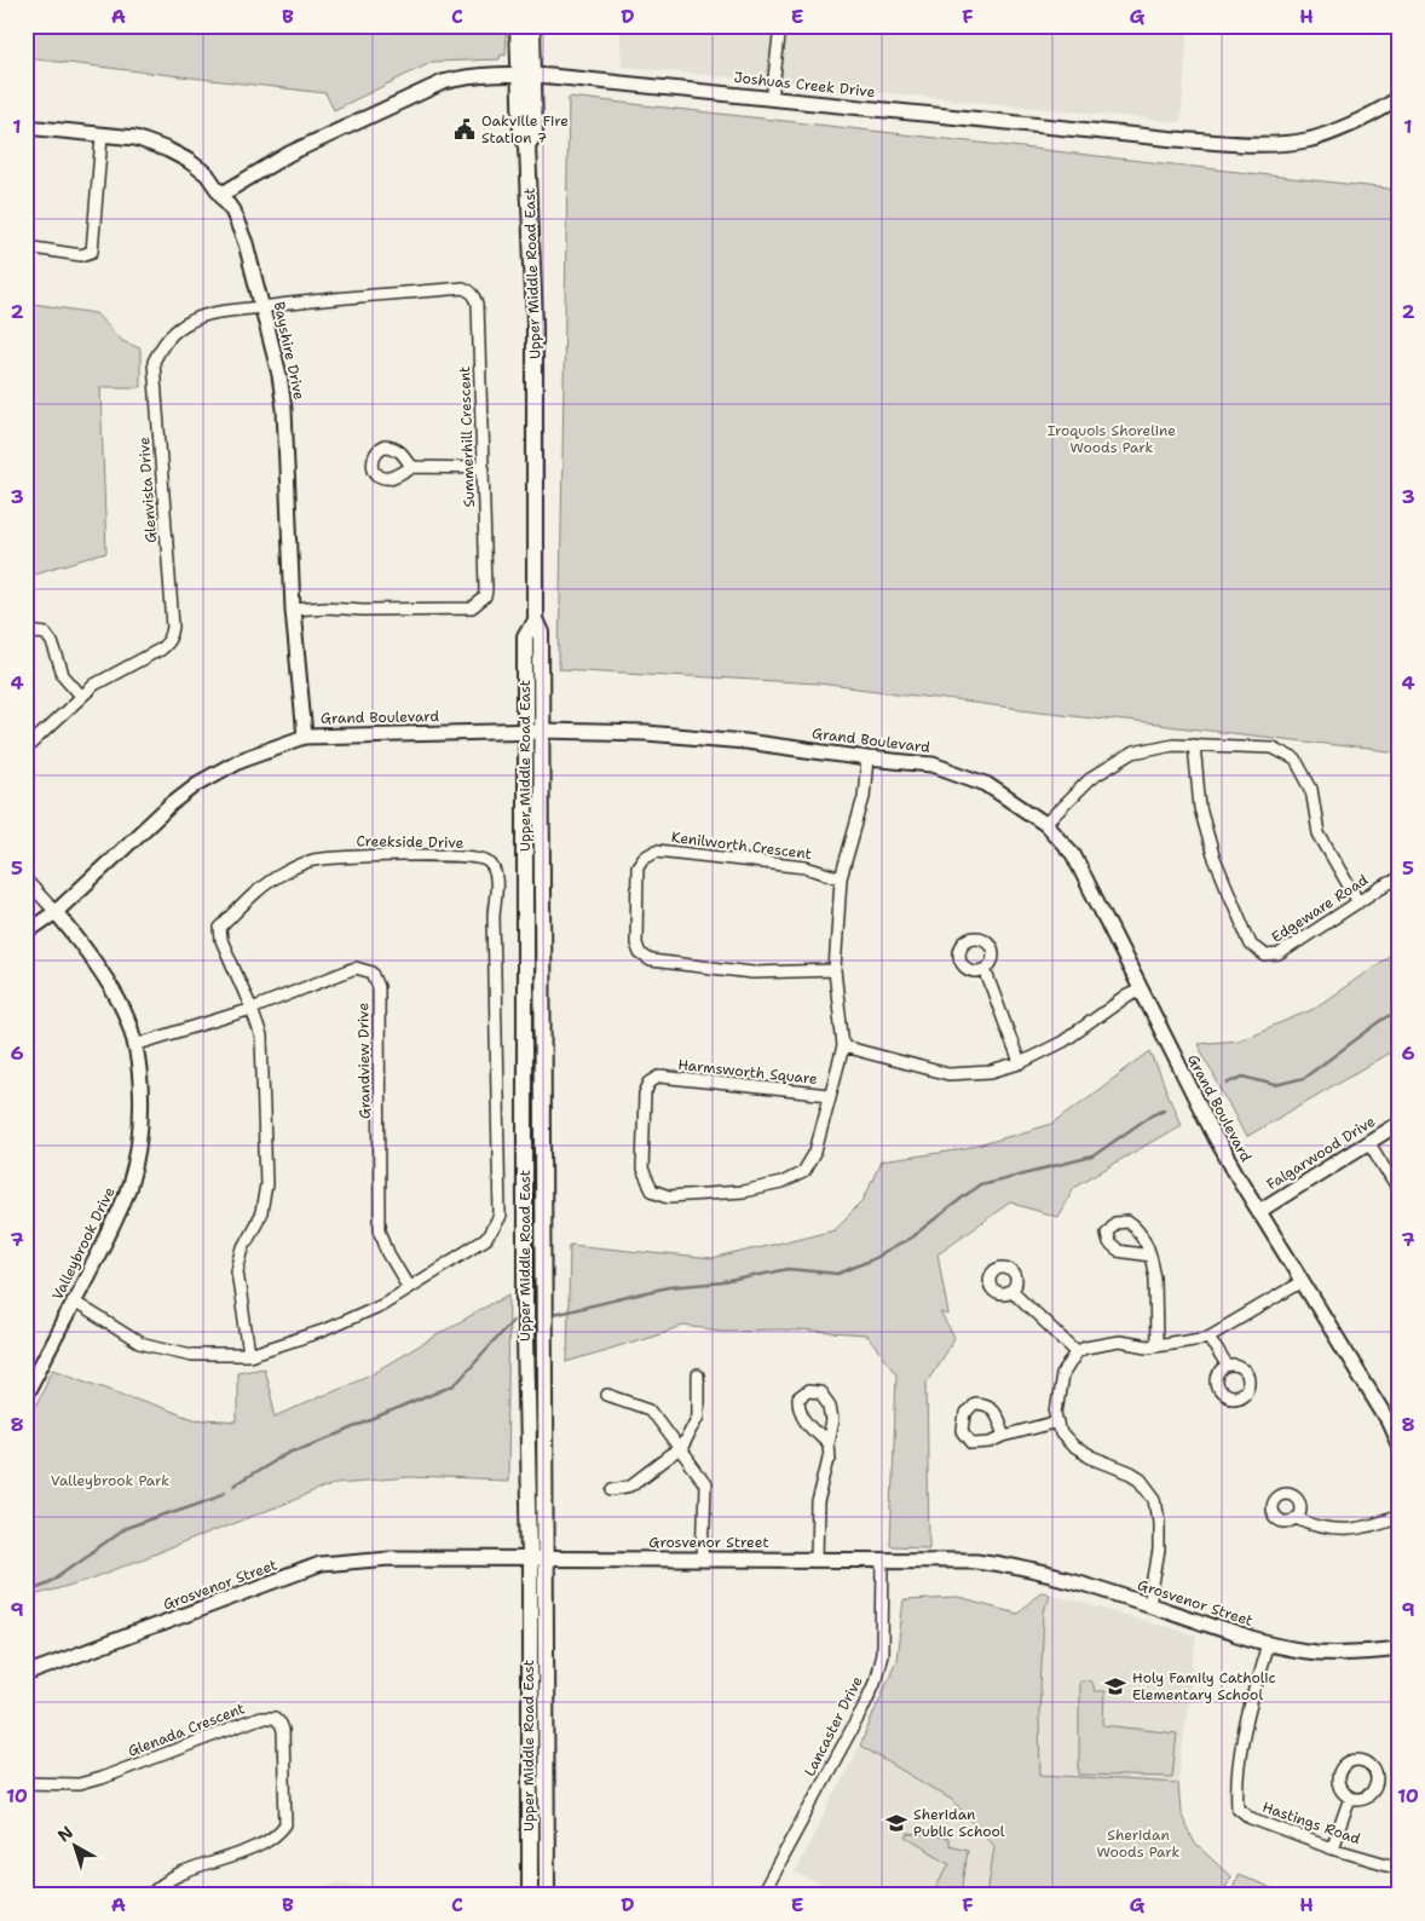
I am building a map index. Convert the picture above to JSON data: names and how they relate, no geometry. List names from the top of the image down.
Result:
{
  "streets": {
    "main road": ["Upper Middle Road East"],
    "street": [
      "Joshuas Creek Drive",
      "Bayshire Drive",
      "Summerhill Crescent",
      "Glenvista Drive",
      "Grand Boulevard",
      "Creekside Drive",
      "Kenilworth Crescent",
      "Edgeware Road",
      "Grandview Drive",
      "Harmsworth Square",
      "Falgarwood Drive",
      "Valleybrook Drive",
      "Grosvenor Street",
      "Lancaster Drive",
      "Glenada Crescent",
      "Hastings Road"
    ]
  },
  "crossings": [
    ["Joshuas Creek Drive", "Upper Middle Road East"],
    ["Joshuas Creek Drive", "Bayshire Drive"],
    ["Upper Middle Road East", "Grand Boulevard"],
    ["Upper Middle Road East", "Grosvenor Street"],
    ["Bayshire Drive", "Summerhill Crescent"],
    ["Bayshire Drive", "Glenvista Drive"],
    ["Bayshire Drive", "Grand Boulevard"],
    ["Summerhill Crescent", "Glenvista Drive"],
    ["Grand Boulevard", "Harmsworth Square"],
    ["Grand Boulevard", "Falgarwood Drive"],
    ["Grand Boulevard", "Valleybrook Drive"],
    ["Creekside Drive", "Grandview Drive"],
    ["Creekside Drive", "Valleybrook Drive"],
    ["Kenilworth Crescent", "Harmsworth Square"],
    ["Grandview Drive", "Valleybrook Drive"],
    ["Grosvenor Street", "Lancaster Drive"],
    ["Grosvenor Street", "Hastings Road"]
  ],
  "parks": ["Iroquois Shoreline Woods Park", "Valleybrook Park", "Sheridan Woods Park"],
  "places": {
    "public building": ["Oakville Fire Station 7"],
    "school or university": ["Holy Family Catholic Elementary School", "Sheridan Public School"]
  },
  "north": "top left",
  "grid": {
    "columns": [
      "A",
      "B",
      "C",
      "D",
      "E",
      "F",
      "G",
      "H"
    ],
    "rows": [
      "1",
      "2",
      "3",
      "4",
      "5",
      "6",
      "7",
      "8",
      "9",
      "10"
    ]
  }
}
